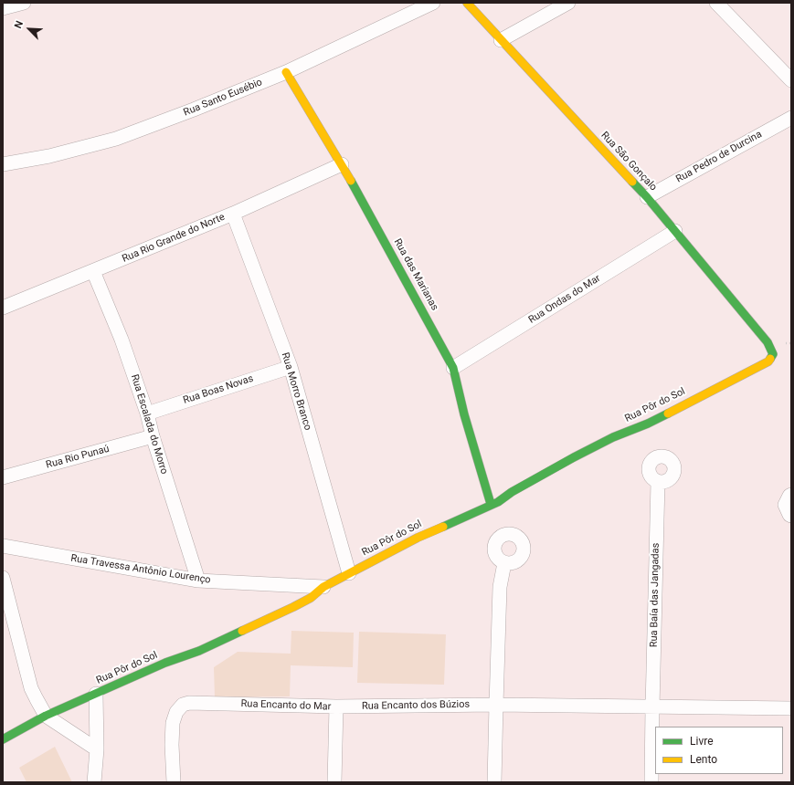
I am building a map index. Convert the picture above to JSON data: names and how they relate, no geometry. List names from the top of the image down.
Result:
{
  "streets": {
    "street": [
      "Rua Santo Eusébio",
      "Rua Pedro de Durcina",
      "Rua São Gonçalo",
      "Rua Rio Grande do Norte",
      "Rua das Marianas",
      "Rua Ondas do Mar",
      "Rua Boas Novas",
      "Rua Morro Branco",
      "Rua Pôr do Sol",
      "Rua Escalada do Morro",
      "Rua Rio Punaú",
      "Rua Travessa Antônio Lourenço",
      "Rua Baía das Jangadas",
      "Rua Encanto do Mar",
      "Rua Encanto dos Búzios"
    ]
  },
  "crossings": [
    ["Rua Santo Eusébio", "Rua das Marianas"],
    ["Rua Pedro de Durcina", "Rua São Gonçalo"],
    ["Rua São Gonçalo", "Rua Ondas do Mar"],
    ["Rua São Gonçalo", "Rua Pôr do Sol"],
    ["Rua Rio Grande do Norte", "Rua das Marianas"],
    ["Rua Rio Grande do Norte", "Rua Morro Branco"],
    ["Rua Rio Grande do Norte", "Rua Escalada do Morro"],
    ["Rua das Marianas", "Rua Ondas do Mar"],
    ["Rua das Marianas", "Rua Pôr do Sol"],
    ["Rua Boas Novas", "Rua Morro Branco"],
    ["Rua Boas Novas", "Rua Escalada do Morro"],
    ["Rua Morro Branco", "Rua Pôr do Sol"],
    ["Rua Pôr do Sol", "Rua Travessa Antônio Lourenço"],
    ["Rua Escalada do Morro", "Rua Rio Punaú"],
    ["Rua Escalada do Morro", "Rua Travessa Antônio Lourenço"],
    ["Rua Encanto do Mar", "Rua Encanto dos Búzios"]
  ],
  "legend": ["Livre", "Lento"],
  "north": "top left"
}
